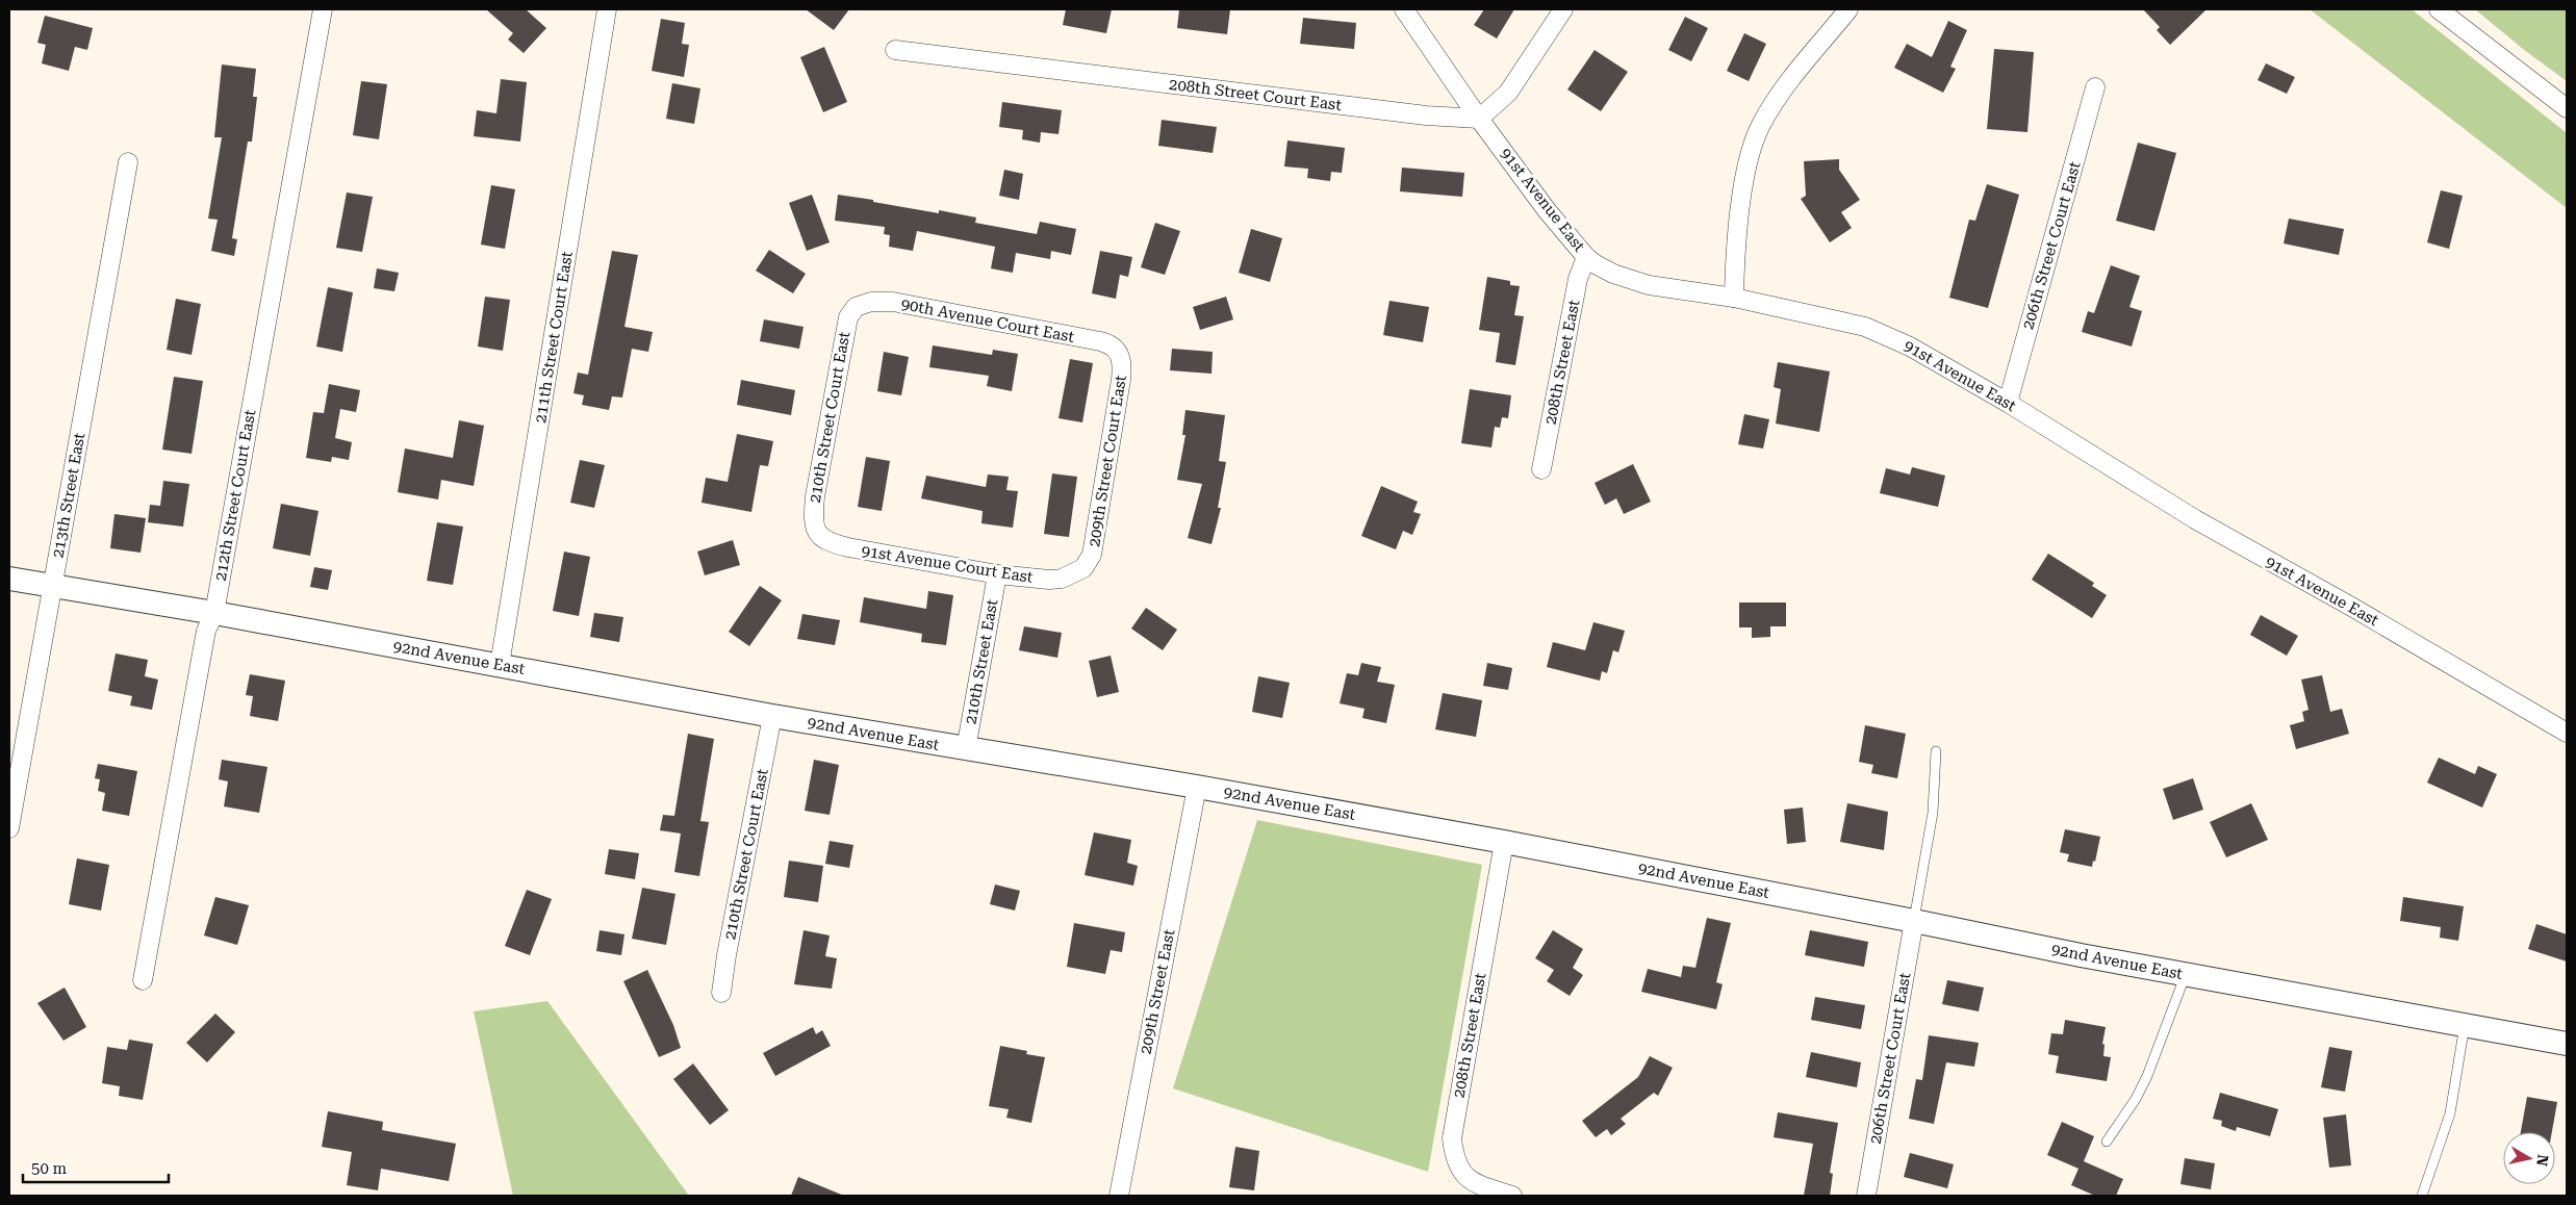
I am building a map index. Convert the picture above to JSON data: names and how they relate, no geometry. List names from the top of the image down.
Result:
{
  "streets": {
    "street": [
      "208th Street Court East",
      "91st Avenue East",
      "206th Street Court East",
      "90th Avenue Court East",
      "211th Street Court East",
      "208th Street East",
      "210th Street Court East",
      "209th Street Court East",
      "213th Street East",
      "212th Street Court East",
      "91st Avenue Court East",
      "92nd Avenue East",
      "210th Street East",
      "209th Street East"
    ]
  },
  "crossings": [
    ["208th Street Court East", "91st Avenue East"],
    ["91st Avenue East", "206th Street Court East"],
    ["91st Avenue East", "208th Street East"],
    ["206th Street Court East", "92nd Avenue East"],
    ["90th Avenue Court East", "210th Street Court East"],
    ["90th Avenue Court East", "209th Street Court East"],
    ["211th Street Court East", "92nd Avenue East"],
    ["208th Street East", "92nd Avenue East"],
    ["210th Street Court East", "91st Avenue Court East"],
    ["210th Street Court East", "92nd Avenue East"],
    ["209th Street Court East", "91st Avenue Court East"],
    ["213th Street East", "92nd Avenue East"],
    ["212th Street Court East", "92nd Avenue East"],
    ["91st Avenue Court East", "210th Street East"],
    ["92nd Avenue East", "210th Street East"],
    ["92nd Avenue East", "209th Street East"]
  ],
  "scale_bar": "50 m",
  "north": "right"
}
